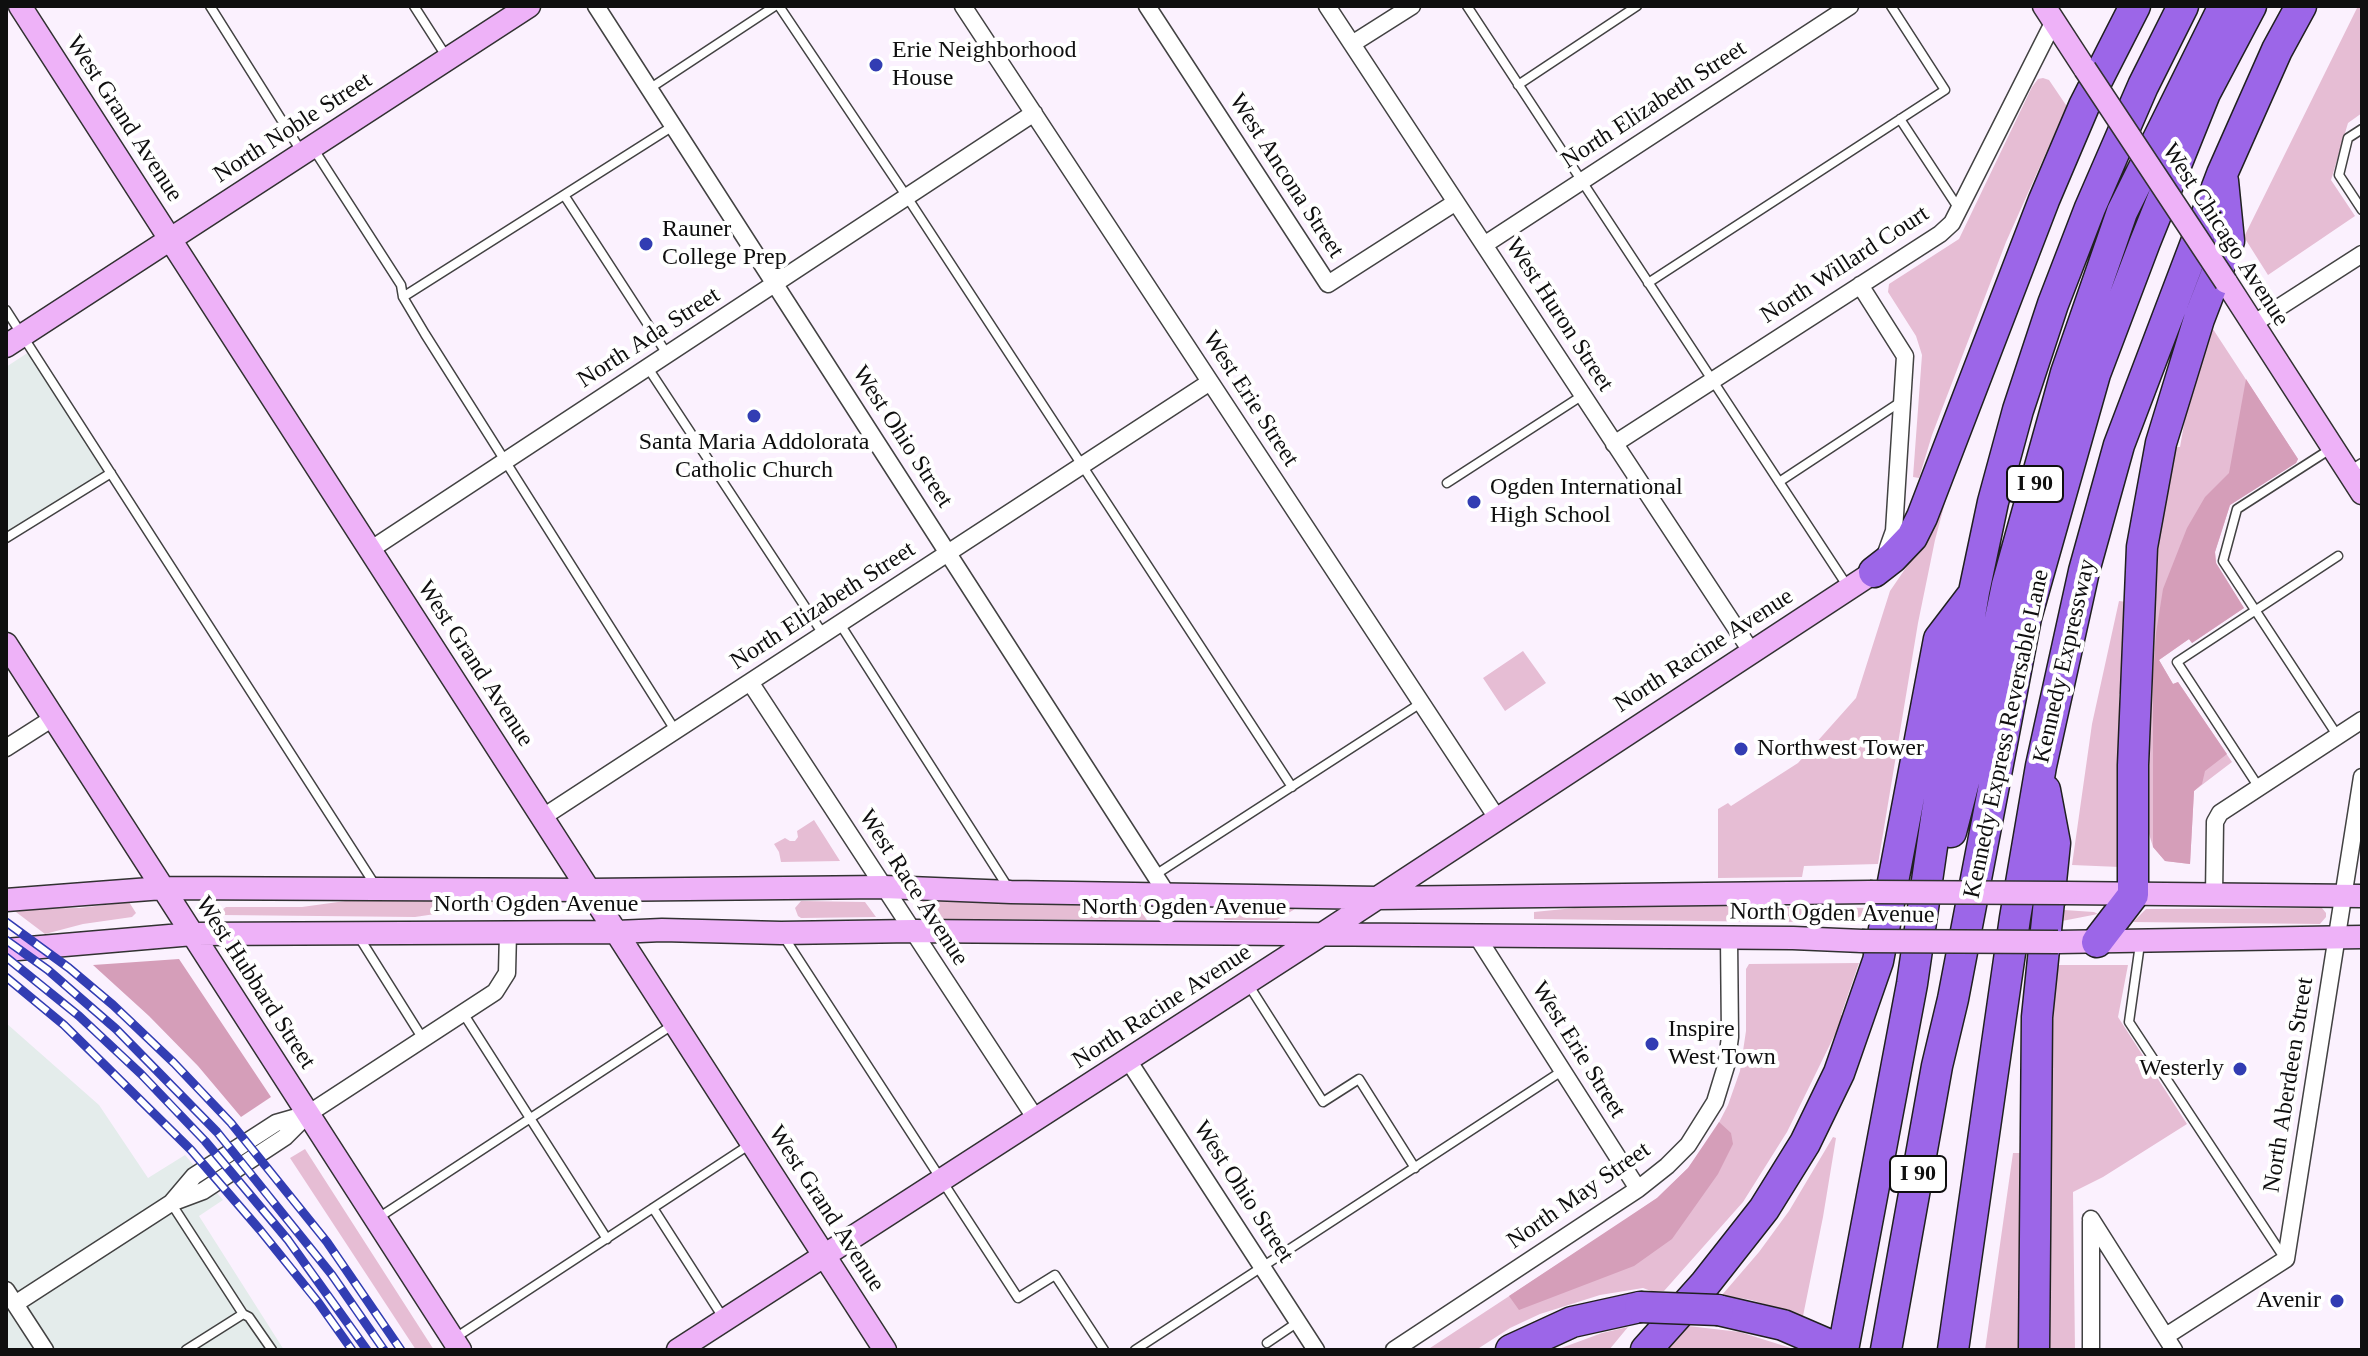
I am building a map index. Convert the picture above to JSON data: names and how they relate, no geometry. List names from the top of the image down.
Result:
{
  "streets": {
    "highway": ["I 90", "Kennedy Expressway", "Kennedy Express Reversable Lane"],
    "main road": [
      "West Grand Avenue",
      "North Noble Street",
      "West Chicago Avenue",
      "North Racine Avenue",
      "North Ogden Avenue",
      "West Hubbard Street"
    ],
    "street": [
      "North Elizabeth Street",
      "West Ancona Street",
      "North Willard Court",
      "West Huron Street",
      "North Ada Street",
      "West Erie Street",
      "West Ohio Street",
      "West Race Avenue",
      "North Aberdeen Street",
      "North May Street"
    ]
  },
  "crossings": [
    ["North Elizabeth Street", "West Grand Avenue"],
    ["North Elizabeth Street", "West Huron Street"],
    ["North Elizabeth Street", "West Erie Street"],
    ["North Elizabeth Street", "West Ohio Street"],
    ["North Elizabeth Street", "West Race Avenue"],
    ["West Grand Avenue", "North Noble Street"],
    ["West Grand Avenue", "North Ada Street"],
    ["West Grand Avenue", "North Racine Avenue"],
    ["West Grand Avenue", "North Ogden Avenue"],
    ["West Ancona Street", "West Huron Street"],
    ["West Chicago Avenue", "North Willard Court"],
    ["North Willard Court", "West Huron Street"],
    ["West Huron Street", "North Racine Avenue"],
    ["North Ada Street", "West Erie Street"],
    ["North Ada Street", "West Ohio Street"],
    ["West Erie Street", "North Racine Avenue"],
    ["West Erie Street", "North Ogden Avenue"],
    ["West Erie Street", "North May Street"],
    ["West Ohio Street", "North Racine Avenue"],
    ["West Ohio Street", "North Ogden Avenue"],
    ["I 90", "Kennedy Express Reversable Lane"],
    ["North Racine Avenue", "West Race Avenue"],
    ["North Racine Avenue", "North Ogden Avenue"],
    ["West Race Avenue", "North Ogden Avenue"],
    ["North Ogden Avenue", "West Hubbard Street"],
    ["North Ogden Avenue", "North Aberdeen Street"],
    ["North Ogden Avenue", "North May Street"]
  ],
  "places": [
    "Erie Neighborhood House",
    "Rauner College Prep",
    "Santa Maria Addolorata Catholic Church",
    "Ogden International High School",
    "Northwest Tower",
    "Inspire West Town",
    "Westerly",
    "Avenir"
  ]
}
